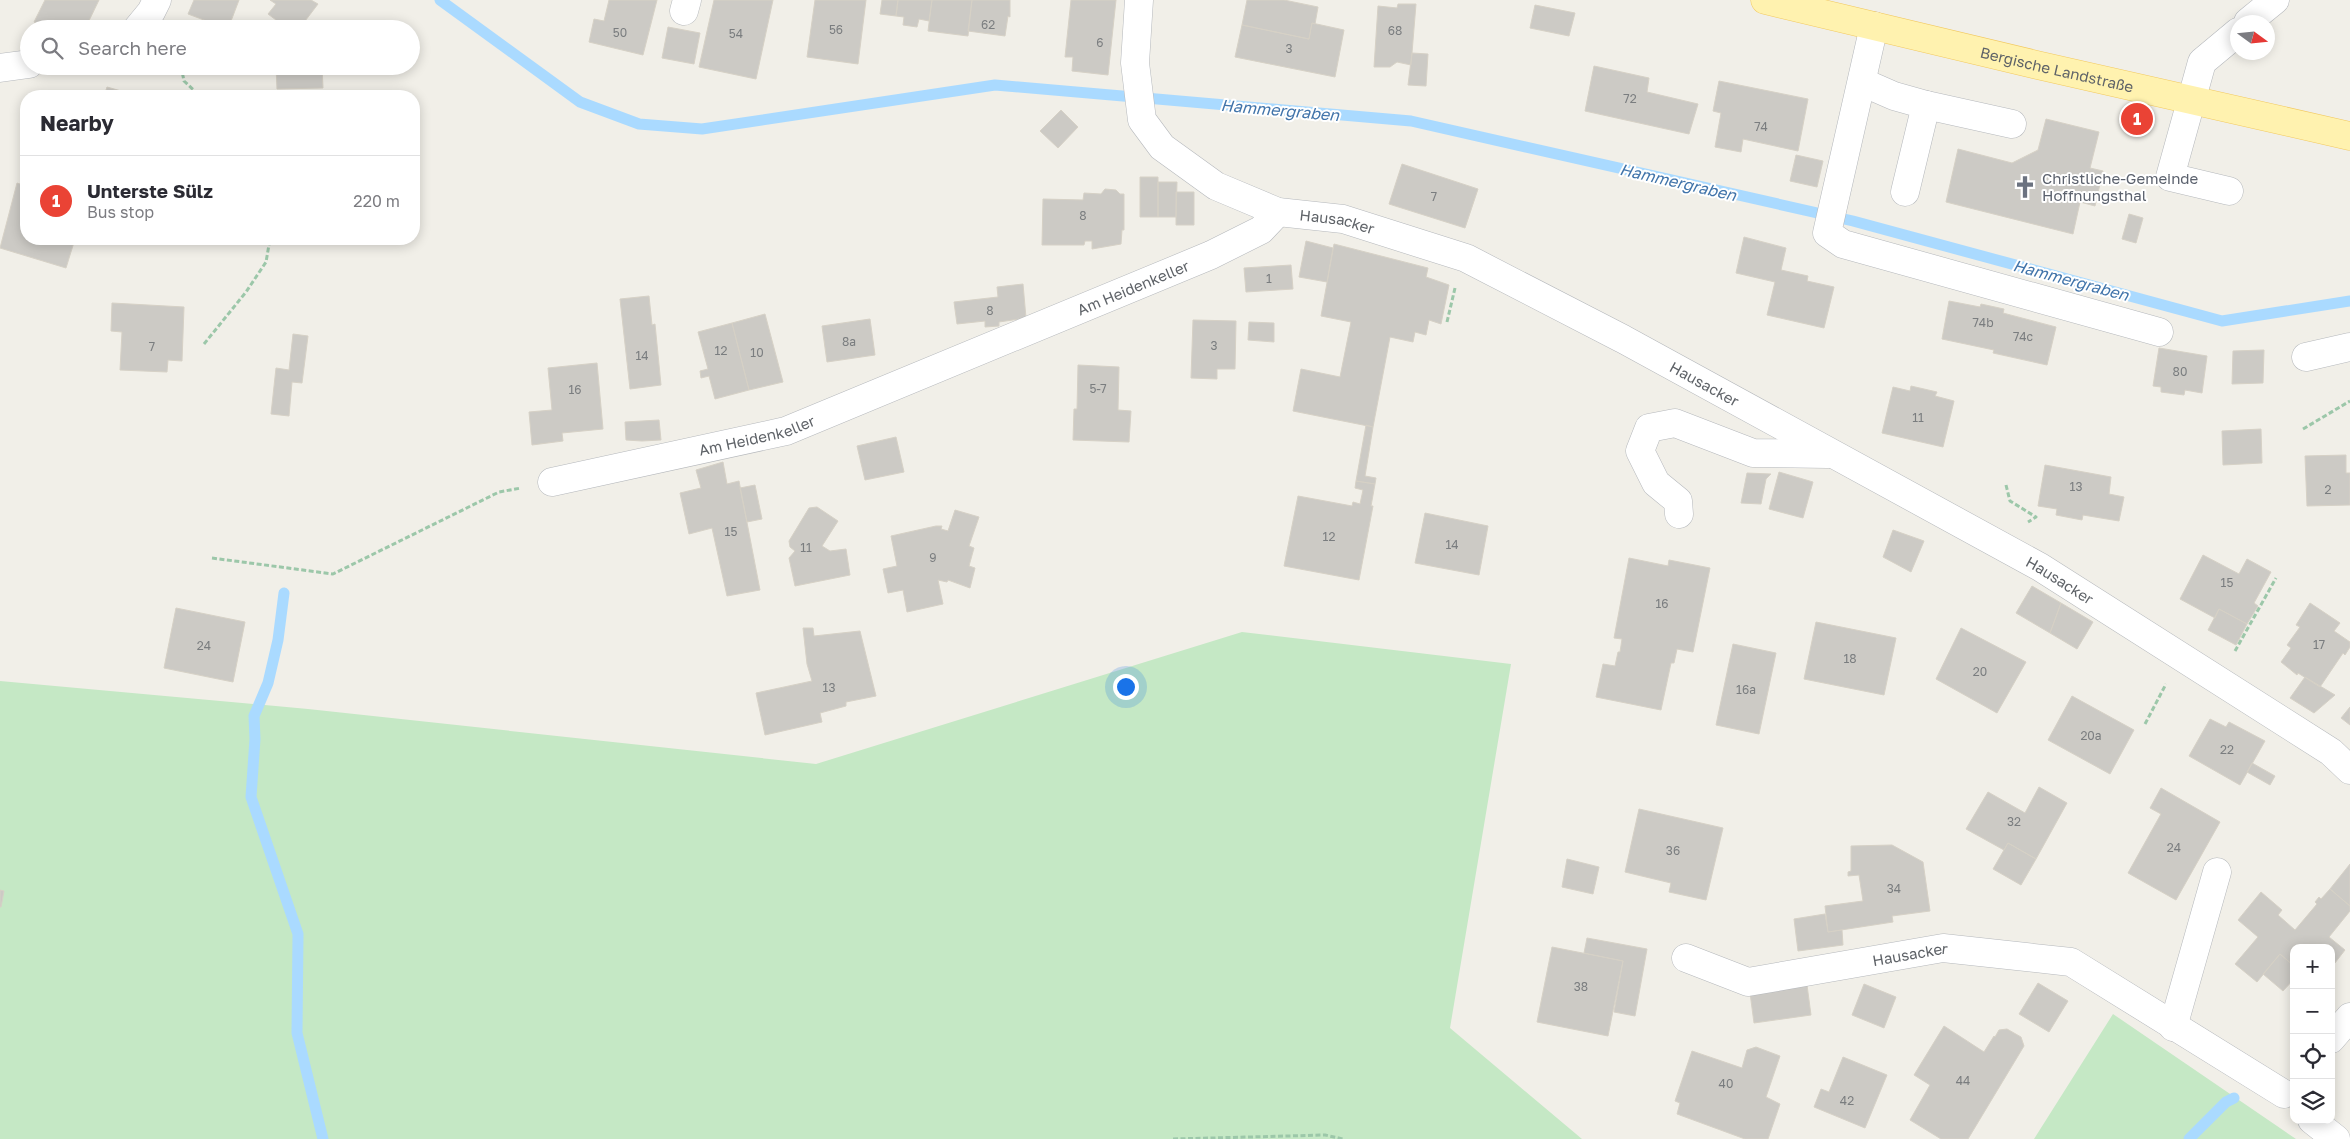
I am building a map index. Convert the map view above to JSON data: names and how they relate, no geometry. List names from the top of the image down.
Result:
{
  "streets": {
    "main road": ["Bergische Landstraße"],
    "street": ["Hausacker", "Am Heidenkeller"]
  },
  "crossings": [
    ["Hausacker", "Am Heidenkeller"]
  ],
  "water": ["Hammergraben"],
  "places": {
    "church": ["Christliche-Gemeinde Hoffnungsthal"]
  },
  "house_numbers": [
    "62",
    "56",
    "68",
    "50",
    "54",
    "6",
    "3",
    "72",
    "74",
    "7",
    "8",
    "1",
    "8",
    "74b",
    "74c",
    "8a",
    "3",
    "7",
    "12",
    "10",
    "14",
    "80",
    "5-7",
    "16",
    "11",
    "13",
    "2",
    "15",
    "12",
    "14",
    "11",
    "9",
    "15",
    "16",
    "17",
    "24",
    "18",
    "20",
    "13",
    "16a",
    "20a",
    "22",
    "32",
    "24",
    "36",
    "34",
    "38",
    "44",
    "40",
    "42"
  ],
  "north": "right",
  "page": {
    "search": "Search here",
    "heading": "Nearby",
    "pins": "1",
    "list": [
      {
        "mark": "1",
        "name": "Unterste Sülz",
        "note": "Bus stop",
        "value": "220 m"
      }
    ],
    "map_buttons": ["+", "−"]
  }
}
